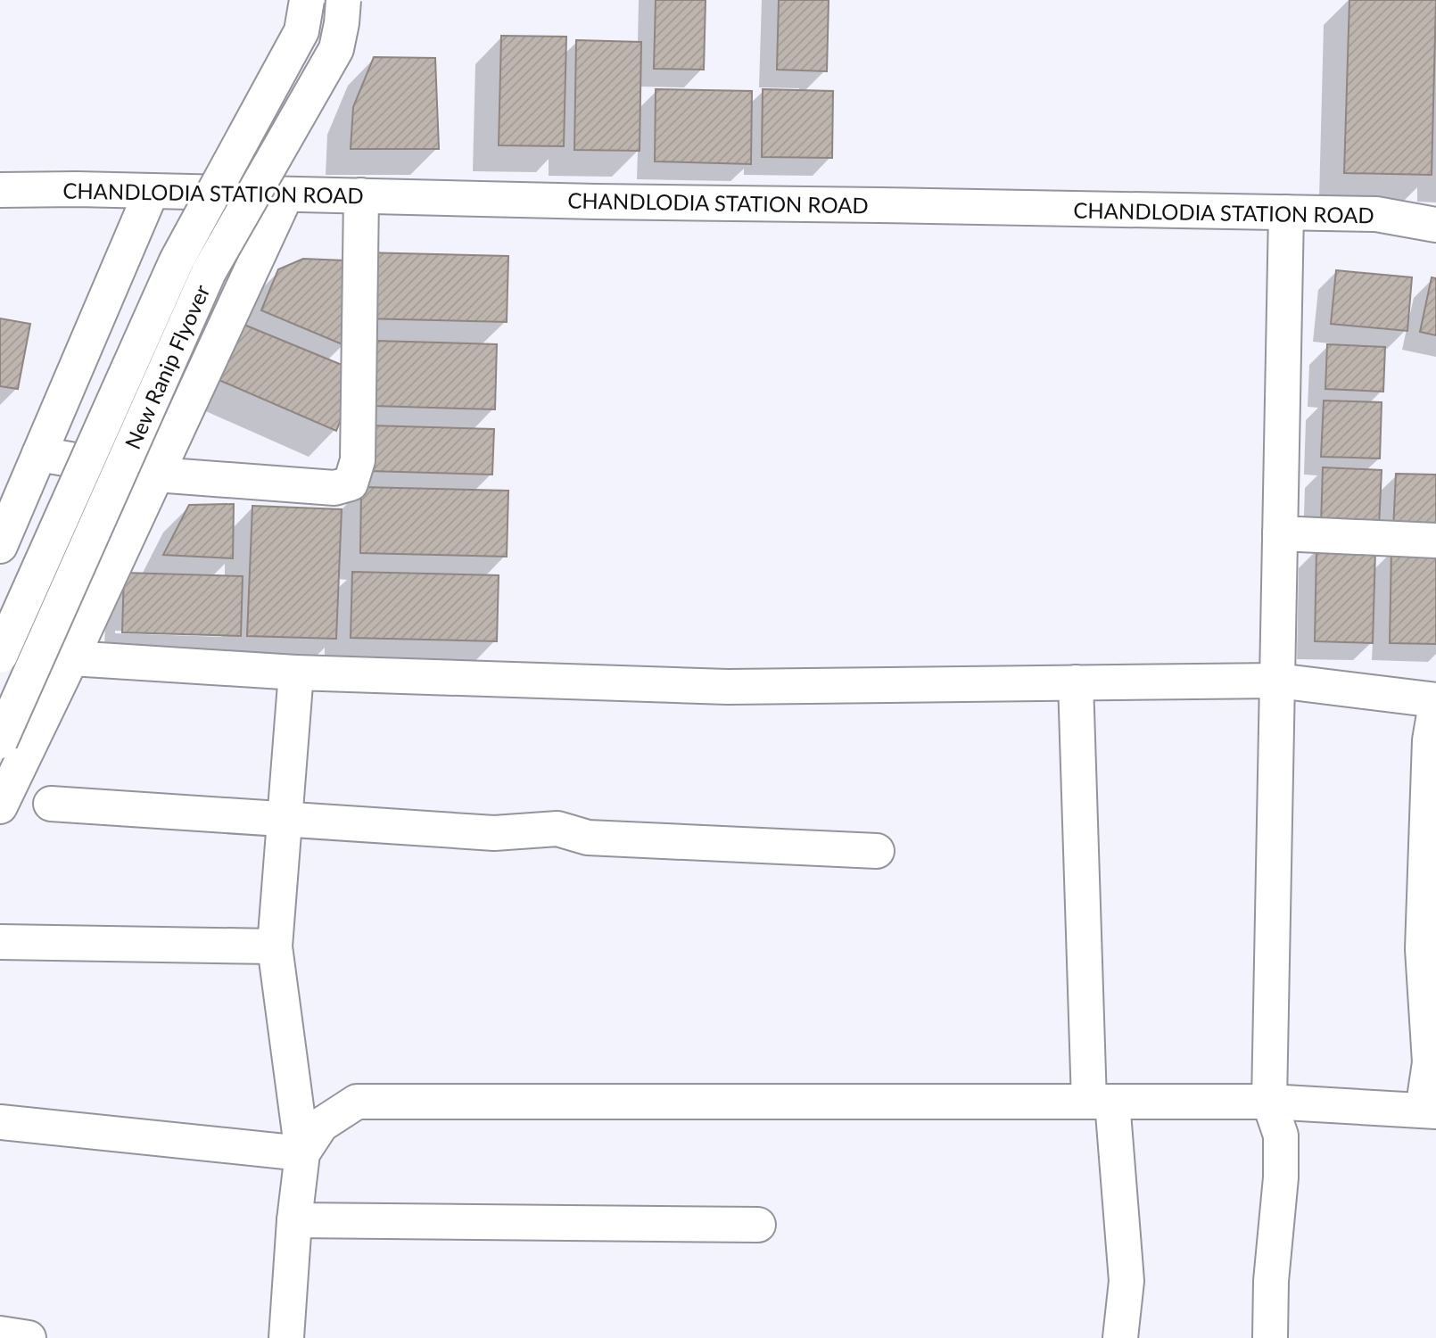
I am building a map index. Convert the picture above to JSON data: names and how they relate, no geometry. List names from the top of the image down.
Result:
{
  "streets": {
    "street": ["CHANDLODIA STATION ROAD", "New Ranip Flyover"]
  }
}
